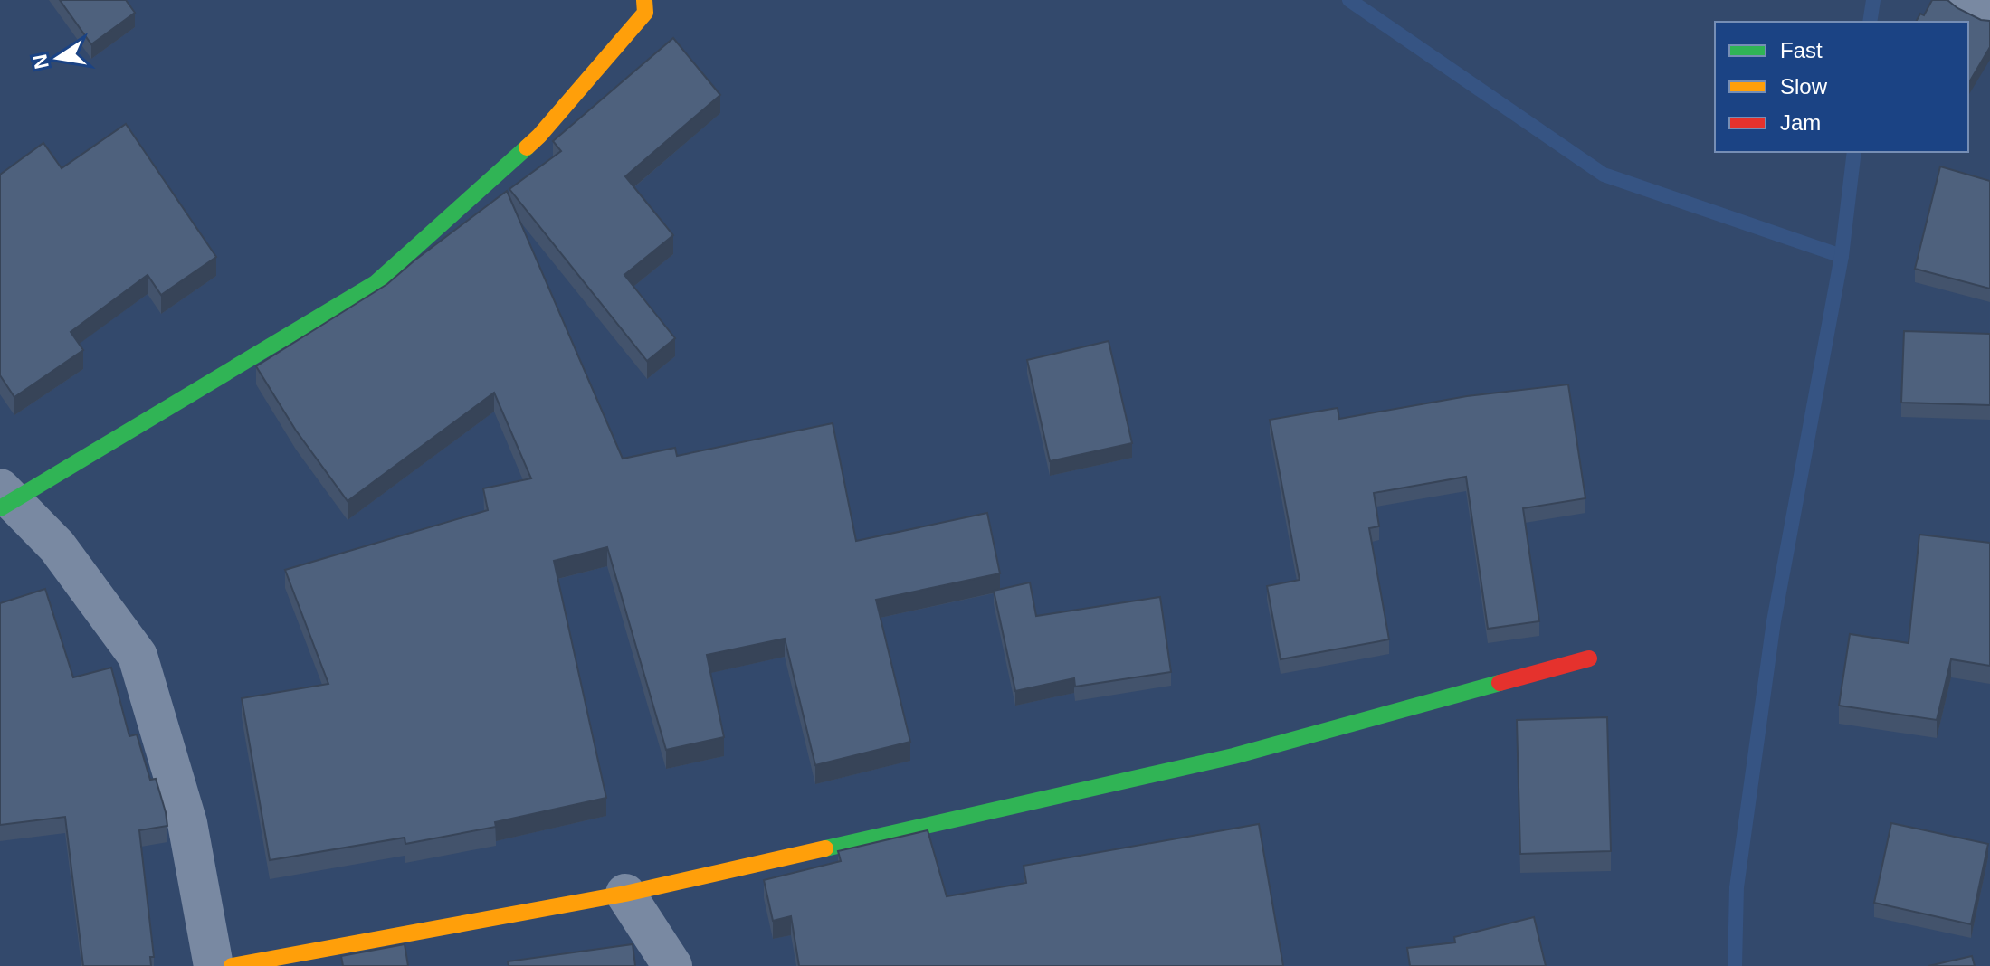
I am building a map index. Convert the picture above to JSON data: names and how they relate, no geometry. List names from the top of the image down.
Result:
{
  "legend": ["Fast", "Slow", "Jam"],
  "north": "left"
}
